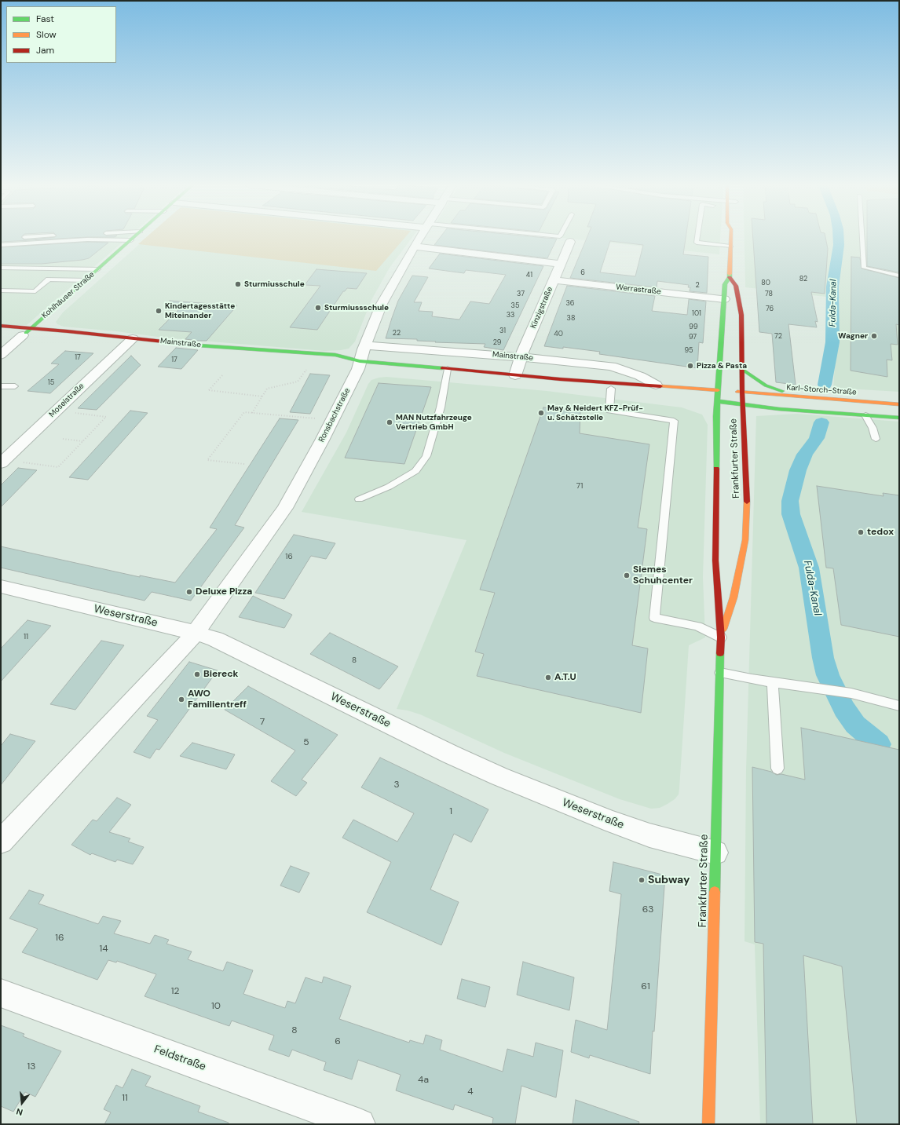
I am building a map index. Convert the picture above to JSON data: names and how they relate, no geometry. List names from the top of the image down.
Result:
{
  "streets": {
    "main road": [
      "Kohlhäuser Straße",
      "Mainstraße",
      "Karl-Storch-Straße",
      "Frankfurter Straße"
    ],
    "street": [
      "Werrastraße",
      "Kinzigstraße",
      "Moselstraße",
      "Ronsbachstraße",
      "Weserstraße",
      "Feldstraße"
    ]
  },
  "crossings": [
    ["Werrastraße", "Kinzigstraße"],
    ["Werrastraße", "Frankfurter Straße"],
    ["Kohlhäuser Straße", "Mainstraße"],
    ["Kinzigstraße", "Mainstraße"],
    ["Mainstraße", "Karl-Storch-Straße"],
    ["Mainstraße", "Moselstraße"],
    ["Mainstraße", "Ronsbachstraße"],
    ["Mainstraße", "Frankfurter Straße"],
    ["Karl-Storch-Straße", "Frankfurter Straße"],
    ["Ronsbachstraße", "Weserstraße"],
    ["Frankfurter Straße", "Weserstraße"]
  ],
  "water": ["Fulda-Kanal"],
  "places": [
    "Sturmiusschule",
    "Sturmiussschule",
    "Kindertagesstätte Miteinander",
    "Wagner",
    "Pizza & Pasta",
    "May & Neidert KFZ-Prüf- u. Schätzstelle",
    "MAN Nutzfahrzeuge Vertrieb GmbH",
    "tedox",
    "Siemes Schuhcenter",
    "Deluxe Pizza",
    "Biereck",
    "A.T.U",
    "AWO Familientreff",
    "Subway"
  ],
  "house_numbers": [
    "6",
    "41",
    "82",
    "80",
    "2",
    "37",
    "78",
    "36",
    "35",
    "76",
    "101",
    "33",
    "38",
    "99",
    "31",
    "22",
    "40",
    "72",
    "97",
    "29",
    "95",
    "17",
    "17",
    "15",
    "71",
    "16",
    "11",
    "8",
    "7",
    "5",
    "3",
    "1",
    "63",
    "16",
    "14",
    "61",
    "12",
    "10",
    "8",
    "6",
    "13",
    "4a",
    "4",
    "11"
  ],
  "legend": ["Fast", "Slow", "Jam"],
  "north": "bottom"
}
